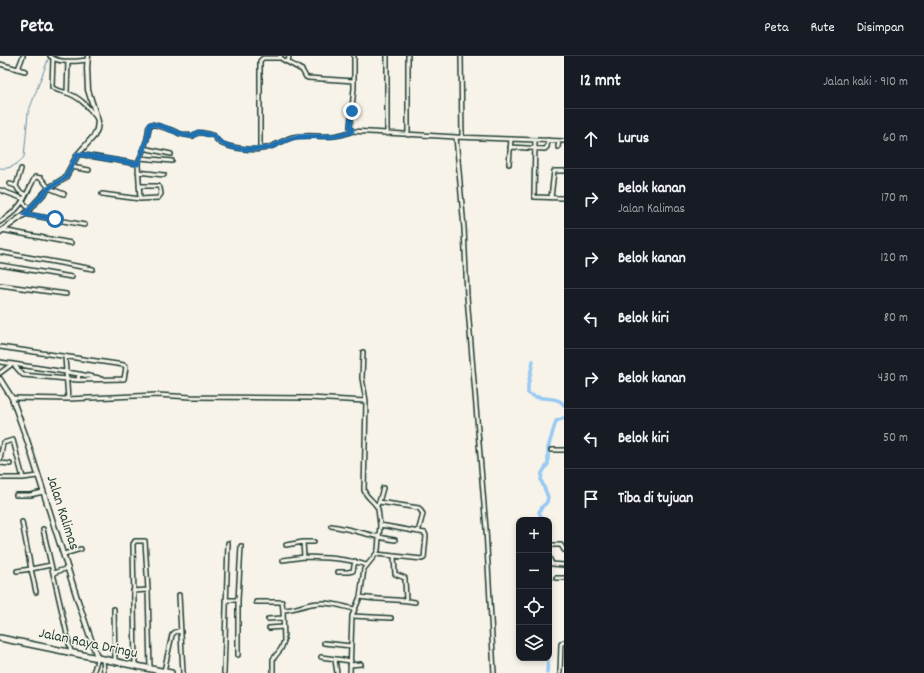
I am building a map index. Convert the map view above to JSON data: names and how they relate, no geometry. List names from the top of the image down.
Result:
{
  "streets": {
    "highway": ["Jalan Raya Dringu"],
    "street": ["Jalan Kalimas"]
  },
  "crossings": [
    ["Jalan Kalimas", "Jalan Raya Dringu"]
  ],
  "page": {
    "header": "Peta",
    "nav": ["Peta", "Rute", "Disimpan"],
    "heading": ["12 mnt", "Jalan kaki · 910 m"],
    "list": [
      ["Lurus", "60 m"],
      ["Belok kanan", "Jalan Kalimas", "170 m"],
      ["Belok kanan", "120 m"],
      ["Belok kiri", "80 m"],
      ["Belok kanan", "430 m"],
      ["Belok kiri", "50 m"],
      "Tiba di tujuan"
    ],
    "map_buttons": ["+", "−"]
  }
}
